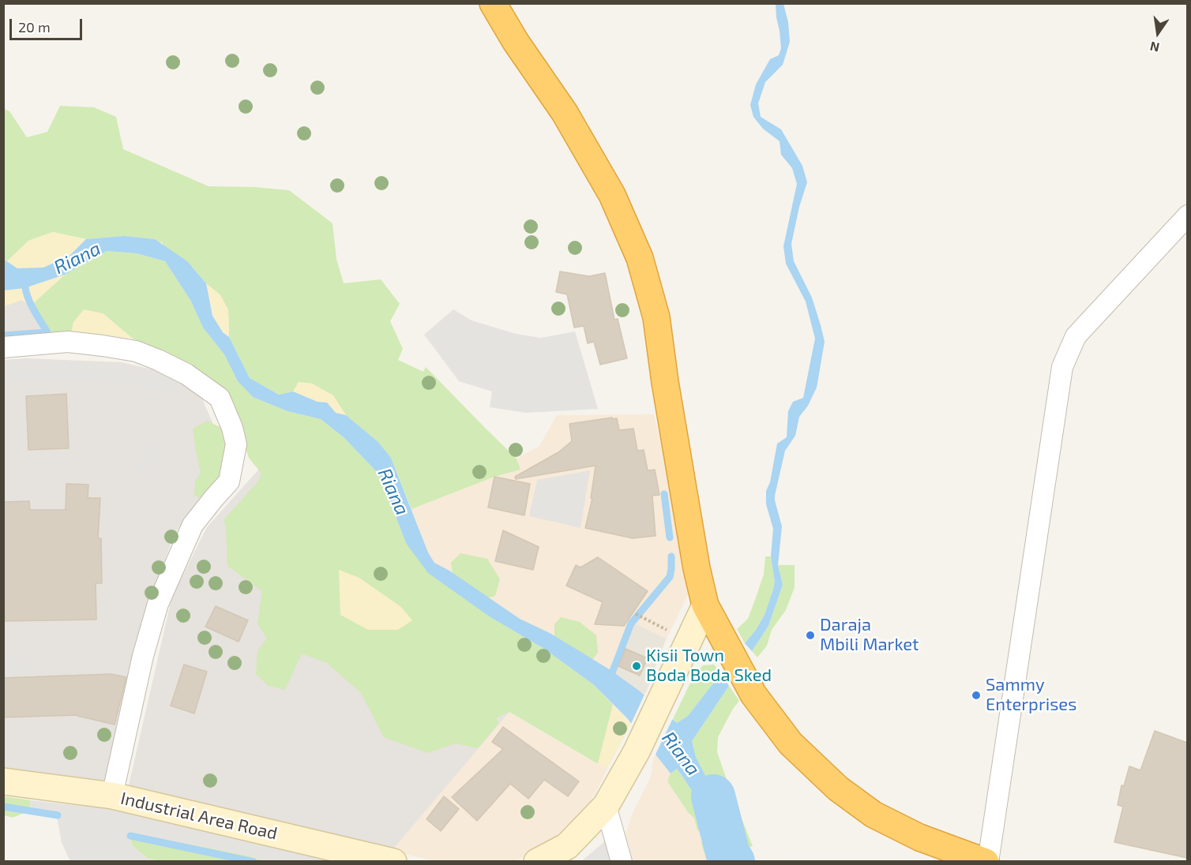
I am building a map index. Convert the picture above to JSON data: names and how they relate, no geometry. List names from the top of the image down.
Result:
{
  "streets": {
    "main road": ["Industrial Area Road"]
  },
  "water": ["Riana"],
  "places": ["Daraja Mbili Market", "Kisii Town Boda Boda Sked", "Sammy Enterprises"],
  "scale_bar": "20 m",
  "north": "bottom"
}
